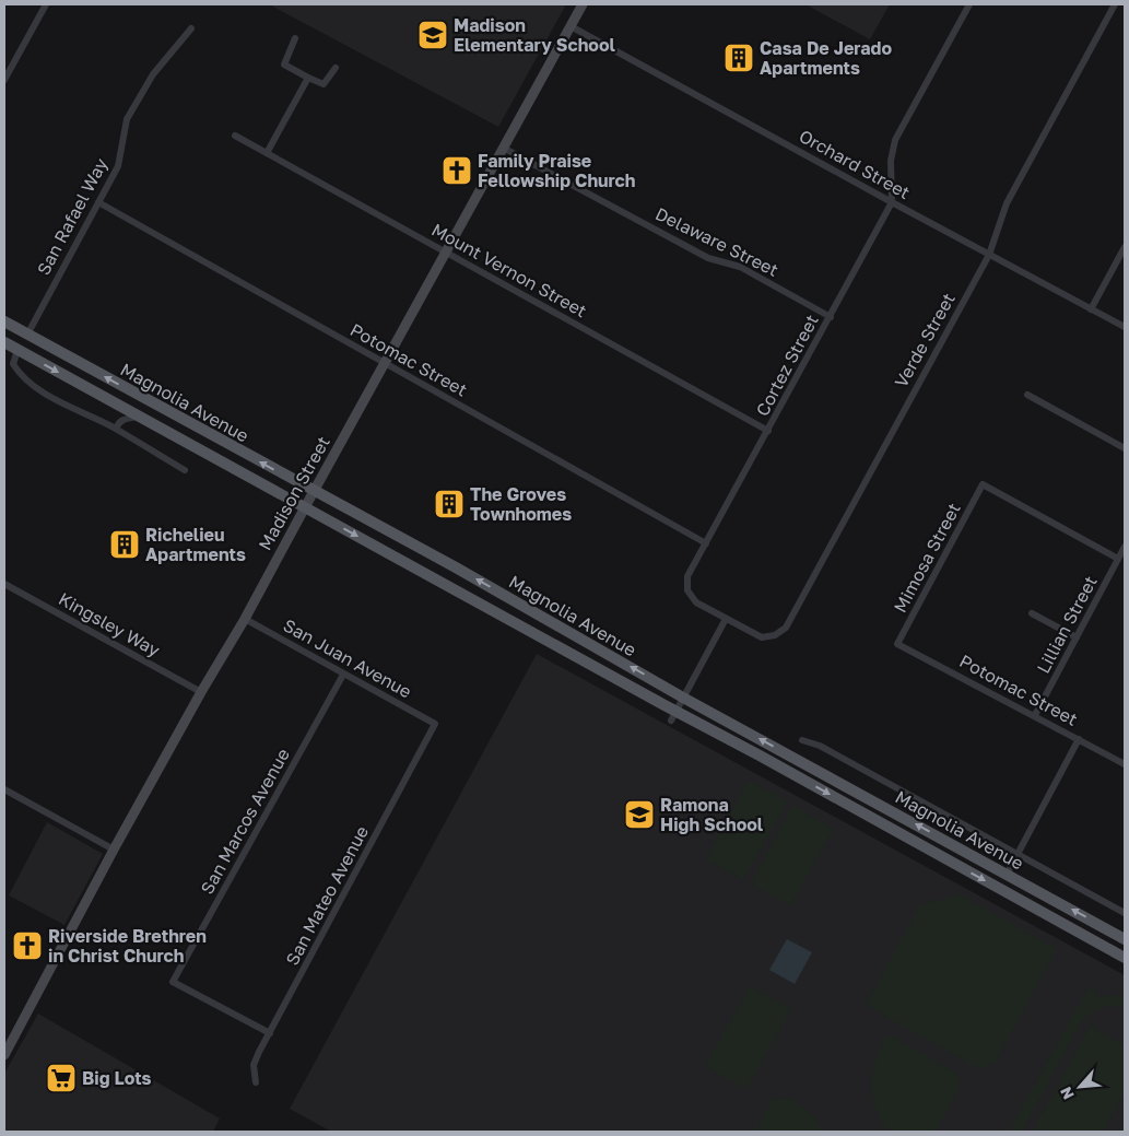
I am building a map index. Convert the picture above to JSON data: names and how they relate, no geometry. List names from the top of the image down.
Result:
{
  "streets": {
    "main road": ["Magnolia Avenue", "Madison Street"],
    "street": [
      "Orchard Street",
      "San Rafael Way",
      "Delaware Street",
      "Mount Vernon Street",
      "Verde Street",
      "Potomac Street",
      "Cortez Street",
      "Mimosa Street",
      "Kingsley Way",
      "Lillian Street",
      "San Juan Avenue",
      "San Marcos Avenue",
      "San Mateo Avenue"
    ]
  },
  "crossings": [
    ["Orchard Street", "Verde Street"],
    ["Orchard Street", "Cortez Street"],
    ["Orchard Street", "Madison Street"],
    ["San Rafael Way", "Potomac Street"],
    ["San Rafael Way", "Magnolia Avenue"],
    ["Delaware Street", "Cortez Street"],
    ["Delaware Street", "Madison Street"],
    ["Mount Vernon Street", "Cortez Street"],
    ["Mount Vernon Street", "Madison Street"],
    ["Verde Street", "Cortez Street"],
    ["Potomac Street", "Cortez Street"],
    ["Potomac Street", "Madison Street"],
    ["Potomac Street", "Mimosa Street"],
    ["Potomac Street", "Lillian Street"],
    ["Magnolia Avenue", "Madison Street"],
    ["Madison Street", "Kingsley Way"],
    ["Madison Street", "San Juan Avenue"],
    ["Mimosa Street", "Lillian Street"],
    ["San Juan Avenue", "San Marcos Avenue"],
    ["San Juan Avenue", "San Mateo Avenue"],
    ["San Marcos Avenue", "San Mateo Avenue"]
  ],
  "places": {
    "school or university": ["Madison Elementary School", "Ramona High School"],
    "building": ["Casa De Jerado Apartments", "The Groves Townhomes", "Richelieu Apartments"],
    "church": ["Family Praise Fellowship Church", "Riverside Brethren in Christ Church"],
    "supermarket": ["Big Lots"]
  },
  "north": "bottom left"
}
